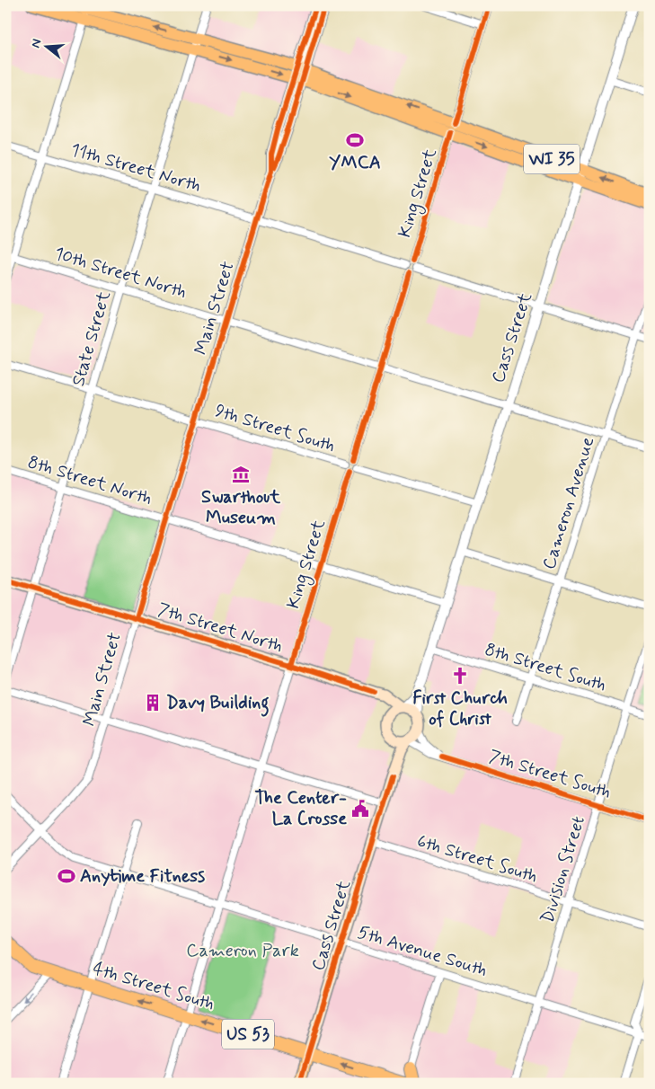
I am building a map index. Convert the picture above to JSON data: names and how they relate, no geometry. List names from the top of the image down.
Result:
{
  "streets": {
    "highway": ["4th Street South", "US 53"],
    "main road": ["WI 35", "Cass Street", "7th Street North"],
    "street": [
      "11th Street North",
      "King Street",
      "10th Street North",
      "Main Street",
      "State Street",
      "9th Street South",
      "8th Street North",
      "Cameron Avenue",
      "8th Street South",
      "7th Street South",
      "6th Street South",
      "Division Street",
      "5th Avenue South"
    ]
  },
  "crossings": [
    ["WI 35", "King Street"],
    ["WI 35", "Main Street"],
    ["WI 35", "Cass Street"],
    ["WI 35", "State Street"],
    ["11th Street North", "King Street"],
    ["11th Street North", "Main Street"],
    ["11th Street North", "State Street"],
    ["King Street", "9th Street South"],
    ["King Street", "7th Street North"],
    ["King Street", "5th Avenue South"],
    ["King Street", "4th Street South"],
    ["10th Street North", "Main Street"],
    ["10th Street North", "Cass Street"],
    ["10th Street North", "State Street"],
    ["10th Street North", "Cameron Avenue"],
    ["Main Street", "9th Street South"],
    ["Main Street", "8th Street North"],
    ["Main Street", "7th Street North"],
    ["Main Street", "5th Avenue South"],
    ["Cass Street", "7th Street North"],
    ["Cass Street", "8th Street South"],
    ["Cass Street", "7th Street South"],
    ["Cass Street", "6th Street South"],
    ["Cass Street", "5th Avenue South"],
    ["Cass Street", "4th Street South"],
    ["State Street", "9th Street South"],
    ["State Street", "8th Street North"],
    ["State Street", "7th Street North"],
    ["Cameron Avenue", "8th Street South"],
    ["7th Street North", "7th Street South"],
    ["8th Street South", "Division Street"],
    ["7th Street South", "Division Street"],
    ["6th Street South", "Division Street"],
    ["Division Street", "5th Avenue South"]
  ],
  "one_way": ["4th Street South"],
  "parks": ["Cameron Park"],
  "places": {
    "sports": ["YMCA", "Anytime Fitness"],
    "museum": ["Swarthout Museum"],
    "church": ["First Church of Christ"],
    "building": ["Davy Building"],
    "public building": ["The Center- La Crosse"]
  },
  "north": "left"
}
